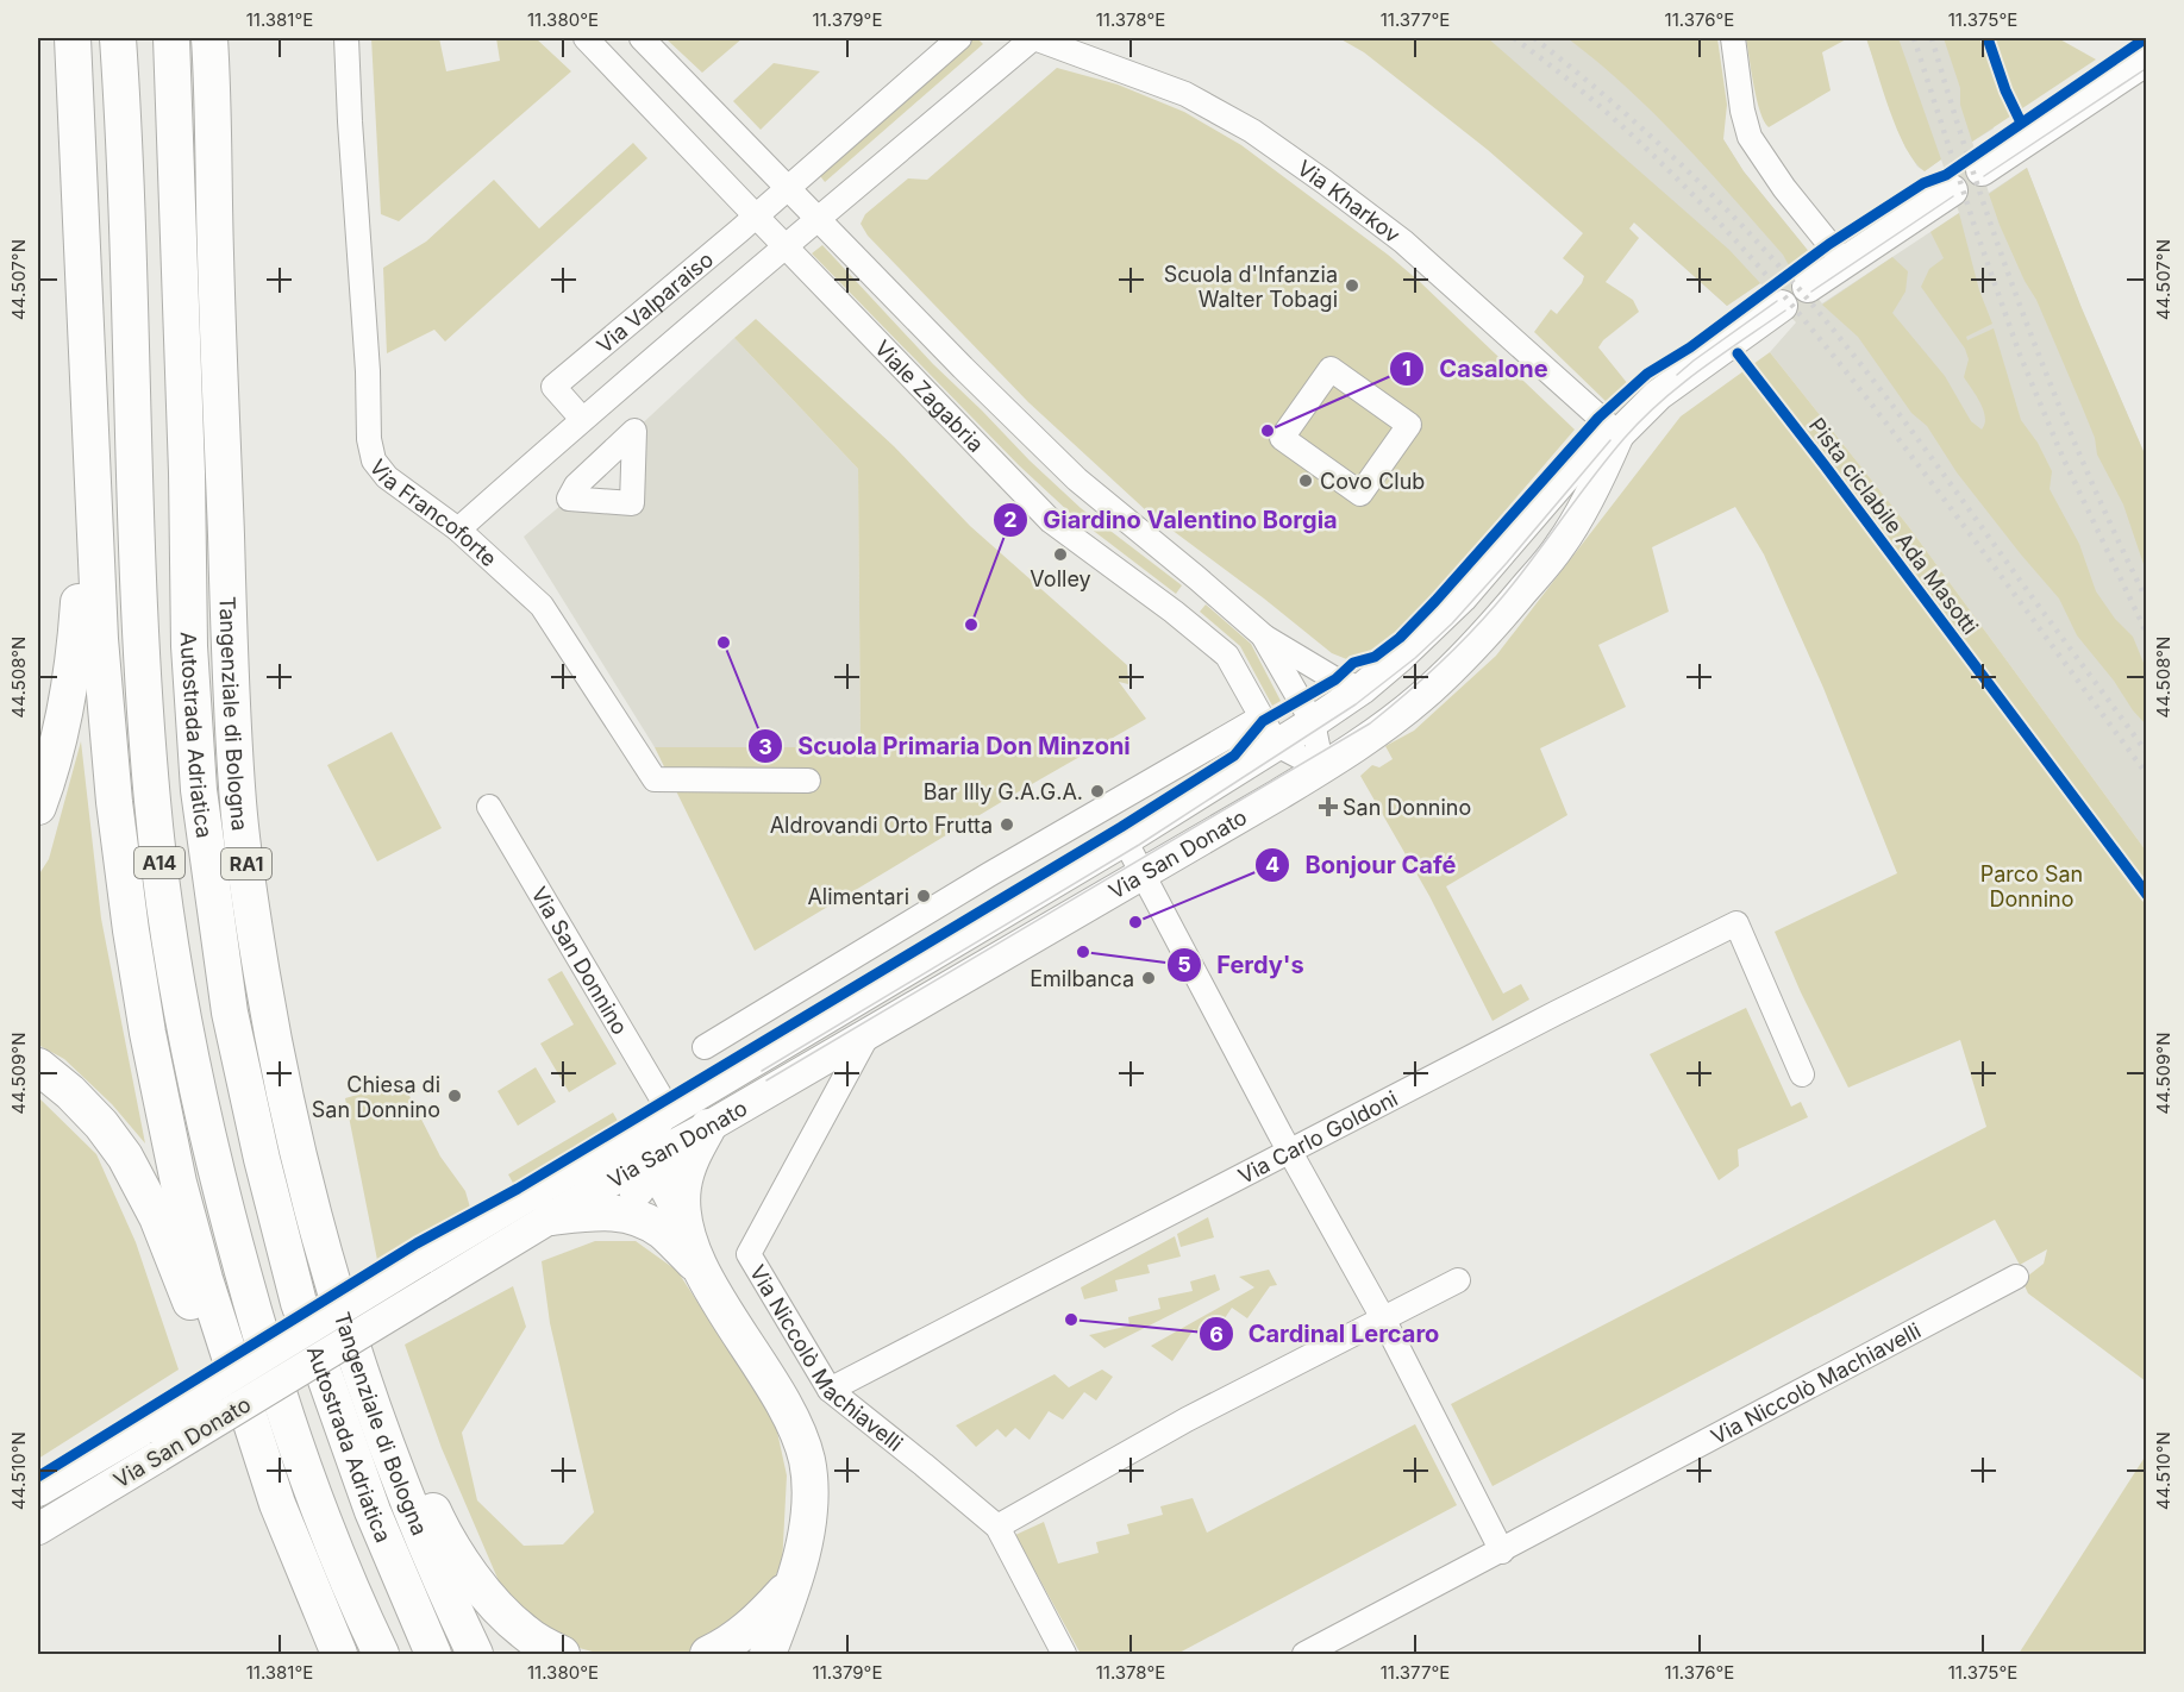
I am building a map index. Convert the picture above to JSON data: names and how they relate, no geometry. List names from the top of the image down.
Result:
{
  "streets": {
    "highway": [
      "Tangenziale di Bologna",
      "Autostrada Adriatica",
      "A14",
      "RA1"
    ],
    "main road": ["Via San Donato"],
    "street": [
      "Via Kharkov",
      "Via Valparaiso",
      "Viale Zagabria",
      "Via Francoforte",
      "Via San Donnino",
      "Via Carlo Goldoni",
      "Via Niccolò Machiavelli"
    ],
    "cycle path": ["Pista ciclabile Ada Masotti"]
  },
  "crossings": [
    ["Via Kharkov", "Via Valparaiso"],
    ["Via Kharkov", "Viale Zagabria"],
    ["Via Kharkov", "Via San Donato"],
    ["Via Valparaiso", "Viale Zagabria"],
    ["Via Valparaiso", "Via Francoforte"],
    ["Viale Zagabria", "Via San Donato"],
    ["Via San Donato", "Via San Donnino"],
    ["Via San Donato", "Via Niccolò Machiavelli"],
    ["Via Carlo Goldoni", "Via Niccolò Machiavelli"]
  ],
  "parks": ["Parco San Donnino"],
  "places": {
    "other": [
      "Scuola d'Infanzia Walter Tobagi",
      "Casalone",
      "Covo Club",
      "Volley",
      "Giardino Valentino Borgia",
      "Scuola Primaria Don Minzoni",
      "Bar Illy G.A.G.A.",
      "Aldrovandi Orto Frutta",
      "Alimentari",
      "Bonjour Café",
      "Ferdy's",
      "Emilbanca",
      "Chiesa di San Donnino",
      "Cardinal Lercaro"
    ],
    "health": ["San Donnino"]
  },
  "coordinates": [
    "11.381°E",
    "11.380°E",
    "11.379°E",
    "11.378°E",
    "11.377°E",
    "11.376°E",
    "11.375°E",
    "44.507°N",
    "44.508°N",
    "44.509°N",
    "44.510°N"
  ]
}
